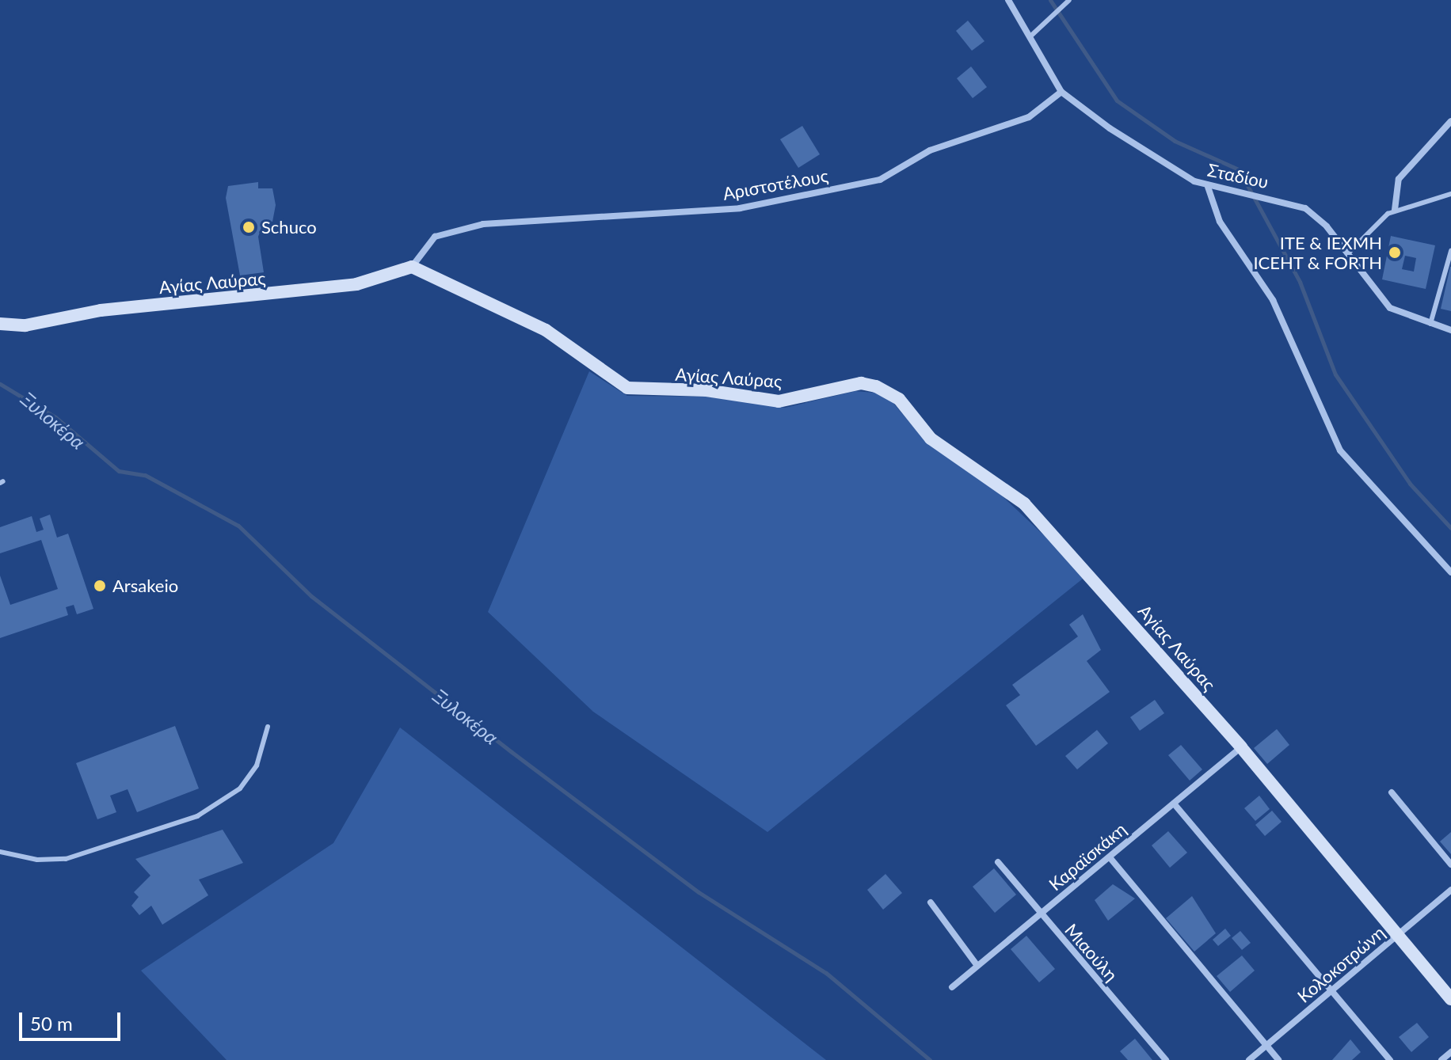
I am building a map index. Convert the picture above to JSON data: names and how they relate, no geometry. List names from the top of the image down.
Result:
{
  "streets": {
    "street": [
      "Σταδίου",
      "Αριστοτέλους",
      "Αγίας Λαύρας",
      "Καραϊσκάκη",
      "Μιαούλη",
      "Κολοκοτρώνη"
    ]
  },
  "crossings": [
    ["Σταδίου", "Αριστοτέλους"],
    ["Αριστοτέλους", "Αγίας Λαύρας"],
    ["Αγίας Λαύρας", "Καραϊσκάκη"],
    ["Αγίας Λαύρας", "Κολοκοτρώνη"],
    ["Καραϊσκάκη", "Μιαούλη"]
  ],
  "water": ["Ξυλοκέρα"],
  "places": ["Schuco", "ΙΤΕ & ΙΕΧΜΗ ICEHT & FORTH", "Arsakeio"],
  "scale_bar": "50 m"
}
